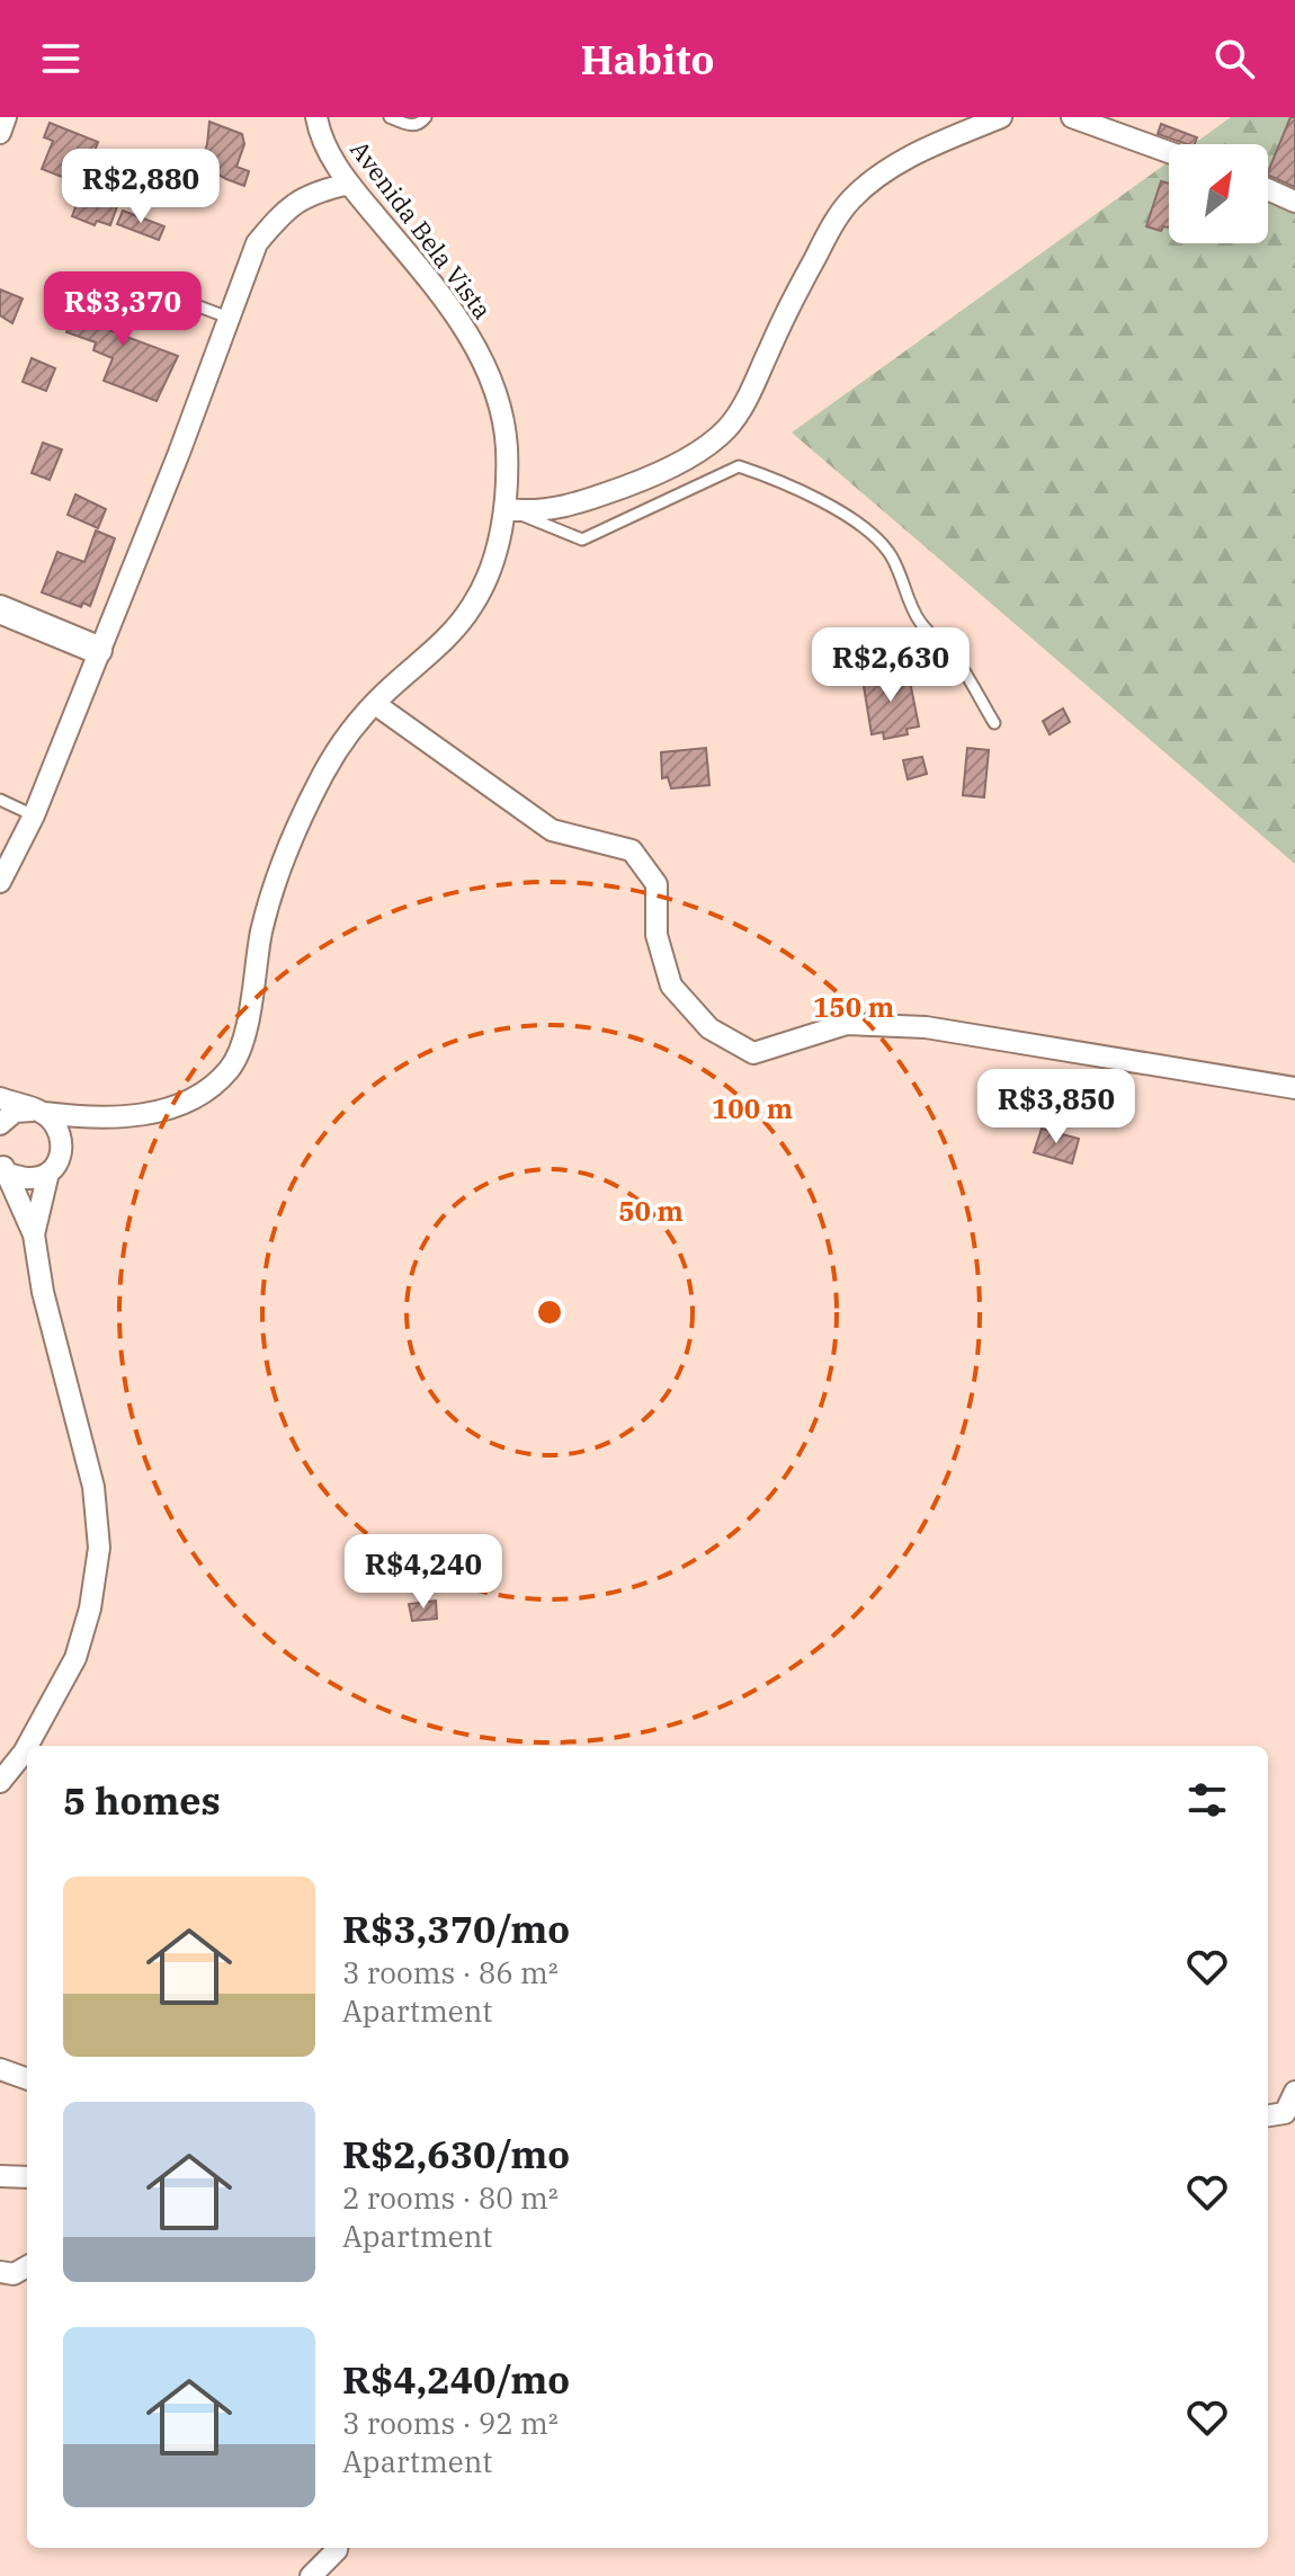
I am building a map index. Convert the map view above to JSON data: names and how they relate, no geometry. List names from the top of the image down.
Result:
{
  "streets": {
    "street": ["Avenida Bela Vista"]
  },
  "north": "top right",
  "page": {
    "header": "Habito",
    "price": [
      "R$2,880",
      "R$3,370",
      "R$2,630",
      "R$3,850",
      "R$4,240"
    ],
    "heading": "5 homes",
    "list": [
      {
        "name": "R$3,370/mo",
        "note": "3 rooms · 86 m² · Apartment"
      },
      {
        "name": "R$2,630/mo",
        "note": "2 rooms · 80 m² · Apartment"
      },
      {
        "name": "R$4,240/mo",
        "note": "3 rooms · 92 m² · Apartment"
      }
    ]
  },
  "rings": ["150 m", "100 m", "50 m"]
}
